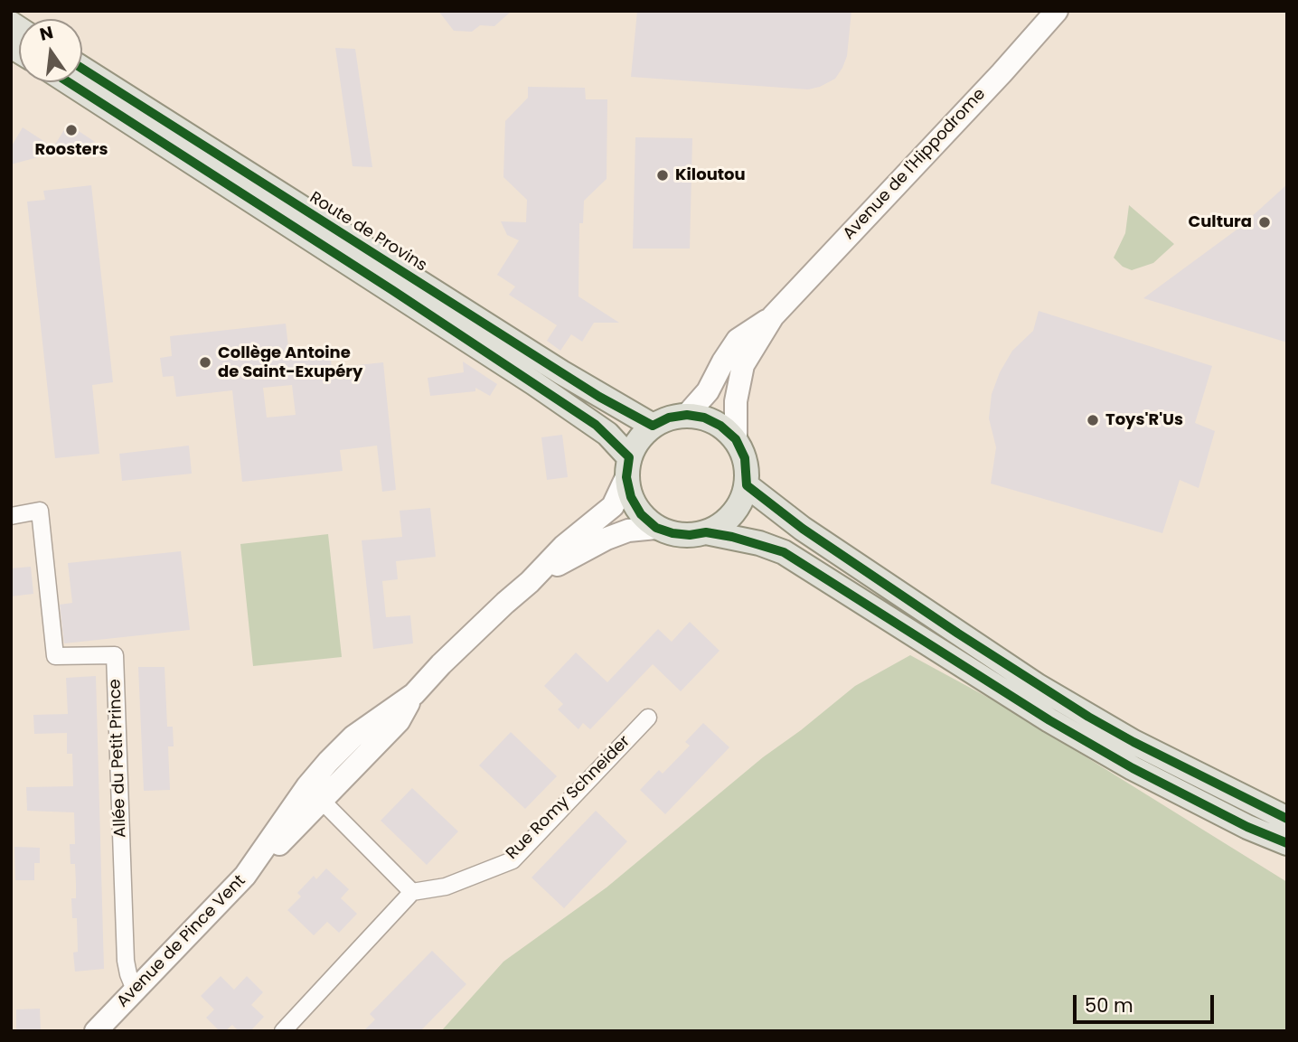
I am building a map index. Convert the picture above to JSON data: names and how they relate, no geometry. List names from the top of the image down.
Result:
{
  "streets": {
    "main road": ["Avenue de l'Hippodrome", "Route de Provins", "Avenue de Pince Vent"],
    "street": ["Allée du Petit Prince", "Rue Romy Schneider"]
  },
  "crossings": [
    ["Avenue de l'Hippodrome", "Route de Provins"],
    ["Avenue de l'Hippodrome", "Avenue de Pince Vent"],
    ["Route de Provins", "Avenue de Pince Vent"],
    ["Allée du Petit Prince", "Avenue de Pince Vent"]
  ],
  "places": [
    "Roosters",
    "Kiloutou",
    "Cultura",
    "Collège Antoine de Saint-Exupéry",
    "Toys'R'Us"
  ],
  "scale_bar": "50 m",
  "north": "top"
}
